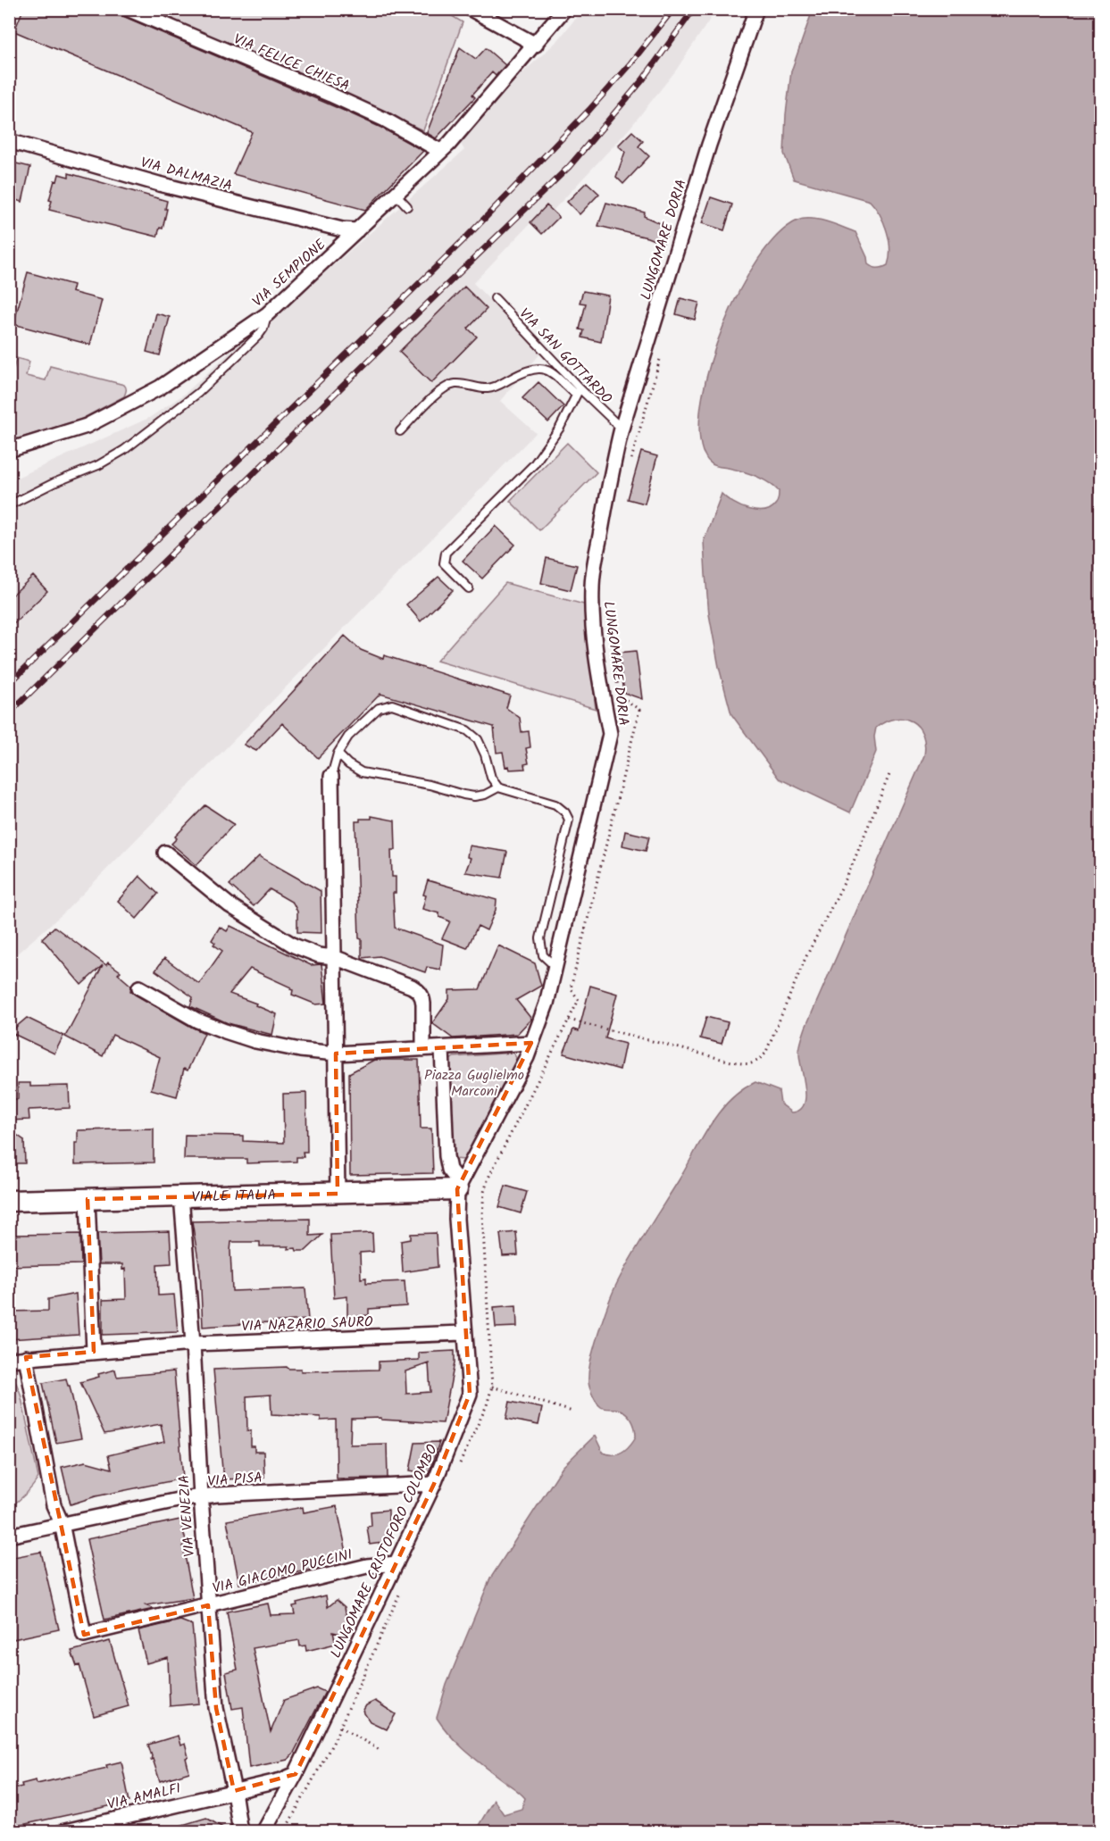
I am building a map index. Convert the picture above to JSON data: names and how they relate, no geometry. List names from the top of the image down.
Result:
{
  "streets": {
    "street": [
      "VIA FELICE CHIESA",
      "VIA DALMAZIA",
      "LUNGOMARE DORIA",
      "VIA SEMPIONE",
      "VIALE ITALIA",
      "VIA NAZARIO SAURO",
      "VIA PISA",
      "VIA VENEZIA",
      "LUNGOMARE CRISTOFORO COLOMBO",
      "VIA GIACOMO PUCCINI",
      "VIA AMALFI"
    ],
    "lane": ["VIA SAN GOTTARDO"]
  },
  "crossings": [
    ["VIA FELICE CHIESA", "VIA SEMPIONE"],
    ["VIA DALMAZIA", "VIA SEMPIONE"],
    ["LUNGOMARE DORIA", "VIA SAN GOTTARDO"],
    ["LUNGOMARE DORIA", "VIALE ITALIA"],
    ["VIALE ITALIA", "VIA VENEZIA"],
    ["VIA NAZARIO SAURO", "VIA VENEZIA"],
    ["VIA NAZARIO SAURO", "LUNGOMARE CRISTOFORO COLOMBO"],
    ["VIA PISA", "VIA VENEZIA"],
    ["VIA PISA", "LUNGOMARE CRISTOFORO COLOMBO"],
    ["VIA PISA", "VIA GIACOMO PUCCINI"],
    ["VIA VENEZIA", "VIA GIACOMO PUCCINI"],
    ["VIA VENEZIA", "VIA AMALFI"],
    ["LUNGOMARE CRISTOFORO COLOMBO", "VIA GIACOMO PUCCINI"]
  ],
  "parks": ["Piazza Guglielmo Marconi"]
}
